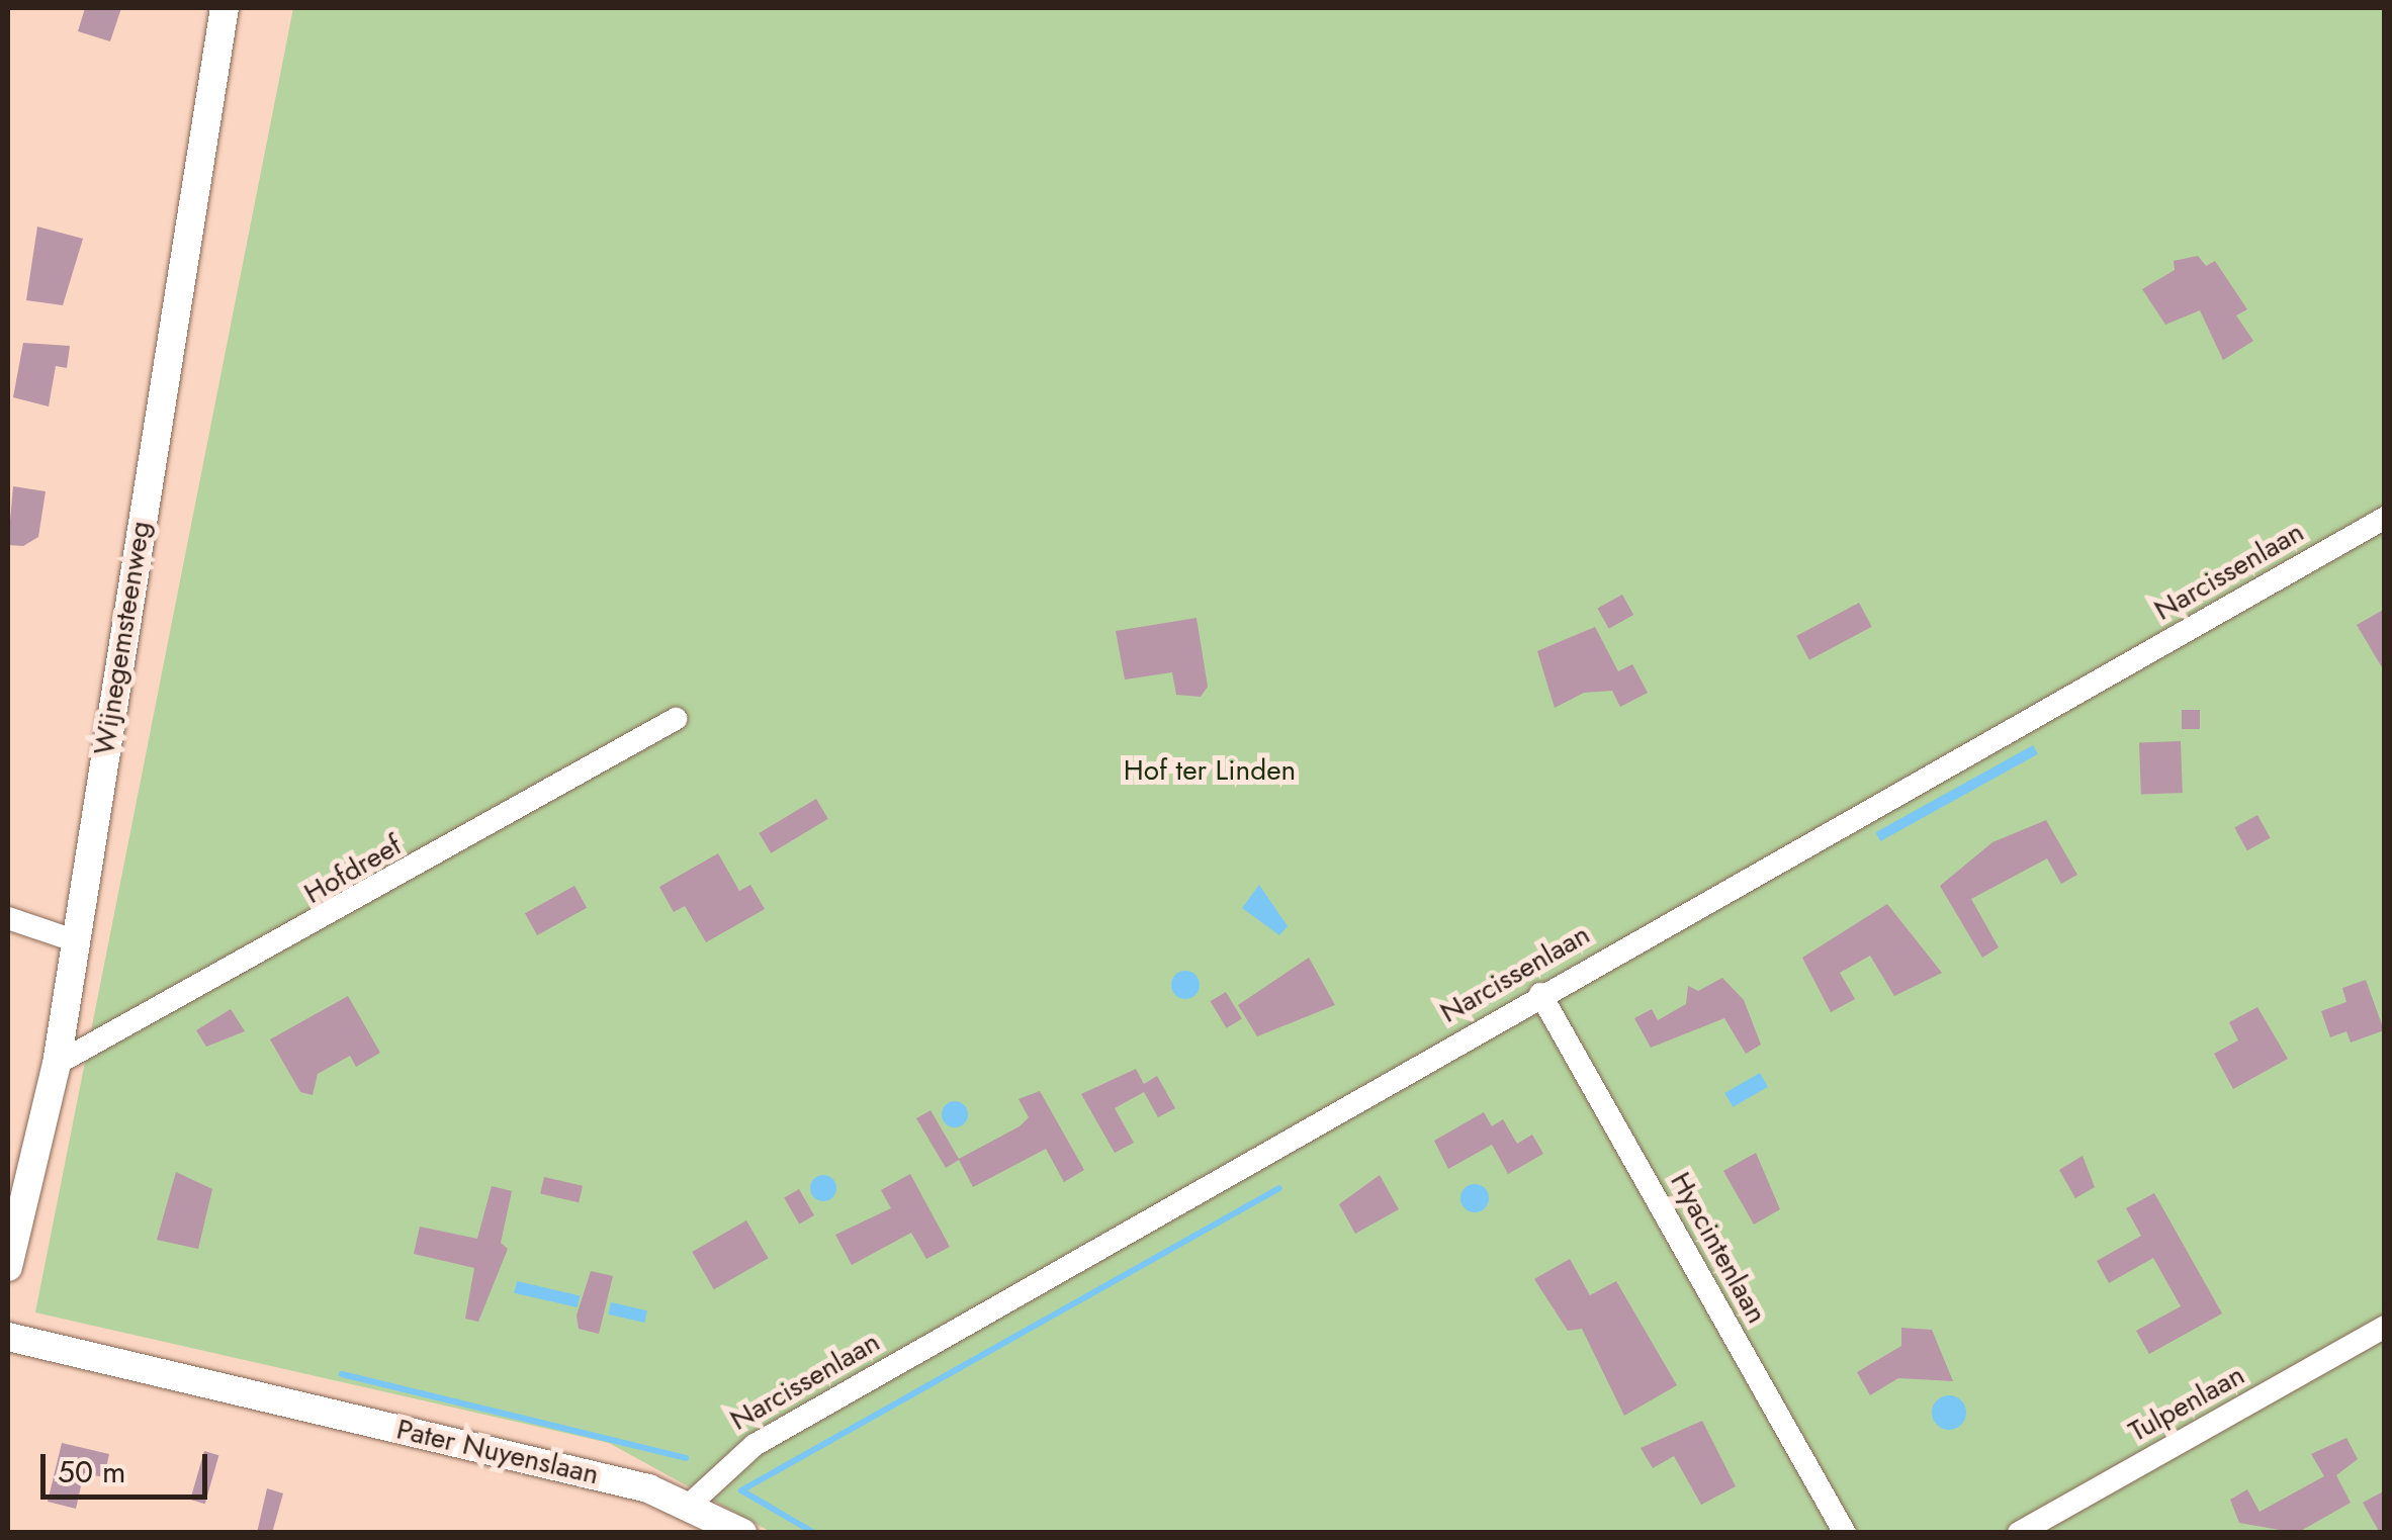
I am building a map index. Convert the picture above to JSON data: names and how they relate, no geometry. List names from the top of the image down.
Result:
{
  "streets": {
    "street": [
      "Narcissenlaan",
      "Wijnegemsteenweg",
      "Hofdreef",
      "Hyacintenlaan",
      "Tulpenlaan",
      "Pater Nuyenslaan"
    ]
  },
  "crossings": [
    ["Narcissenlaan", "Hyacintenlaan"],
    ["Narcissenlaan", "Pater Nuyenslaan"],
    ["Wijnegemsteenweg", "Hofdreef"]
  ],
  "parks": ["Hof ter Linden"],
  "scale_bar": "50 m"
}
